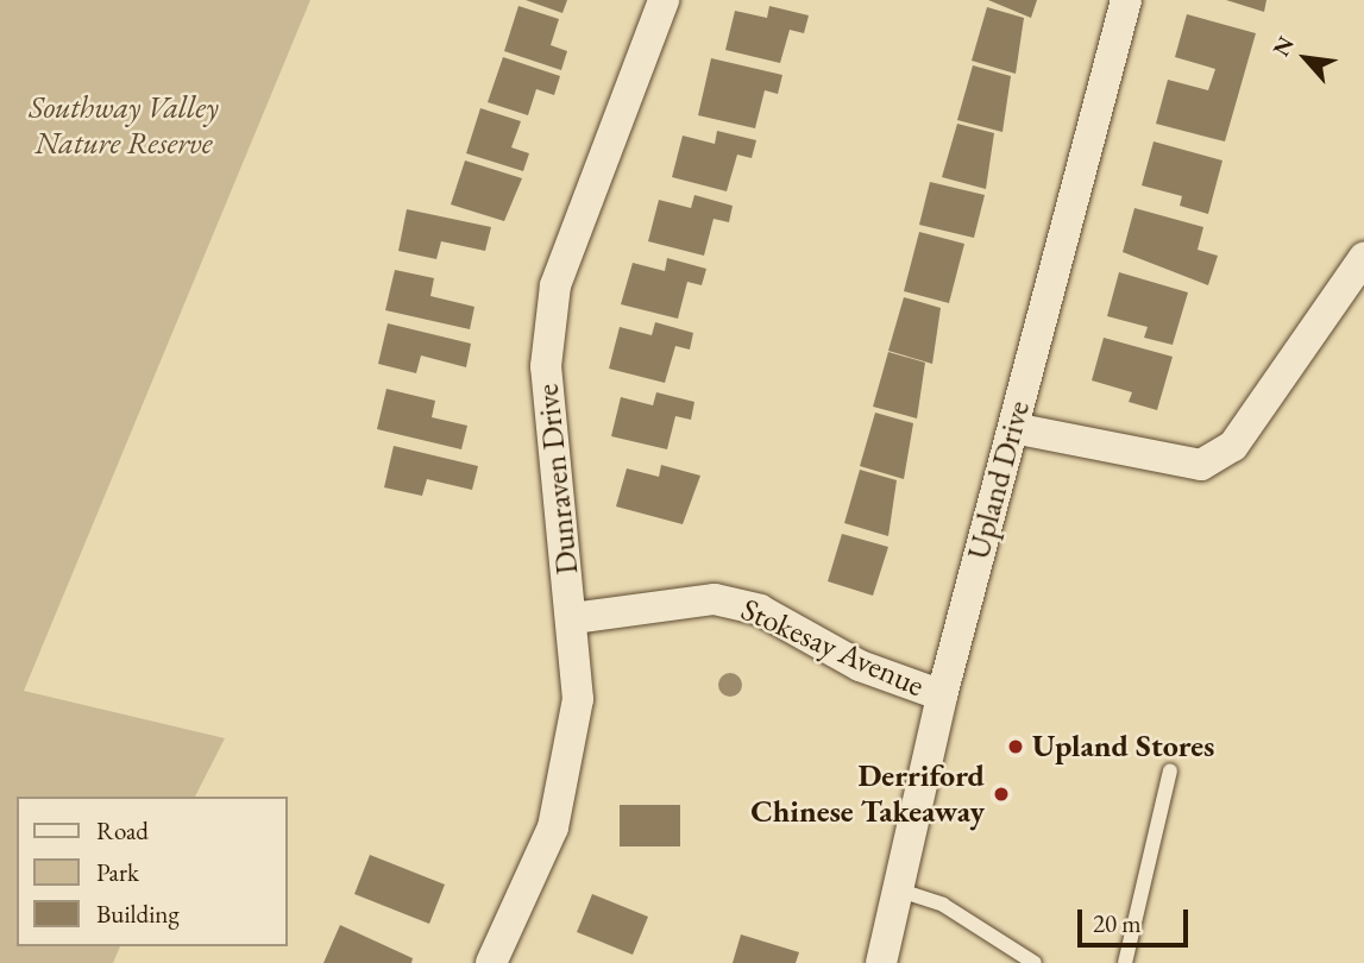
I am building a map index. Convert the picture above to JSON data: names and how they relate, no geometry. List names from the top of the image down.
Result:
{
  "streets": {
    "street": ["Dunraven Drive", "Upland Drive", "Stokesay Avenue"]
  },
  "crossings": [
    ["Dunraven Drive", "Stokesay Avenue"],
    ["Upland Drive", "Stokesay Avenue"]
  ],
  "parks": ["Southway Valley Nature Reserve"],
  "places": ["Upland Stores", "Derriford Chinese Takeaway"],
  "legend": ["Road", "Park", "Building"],
  "scale_bar": "20 m",
  "north": "top left"
}
